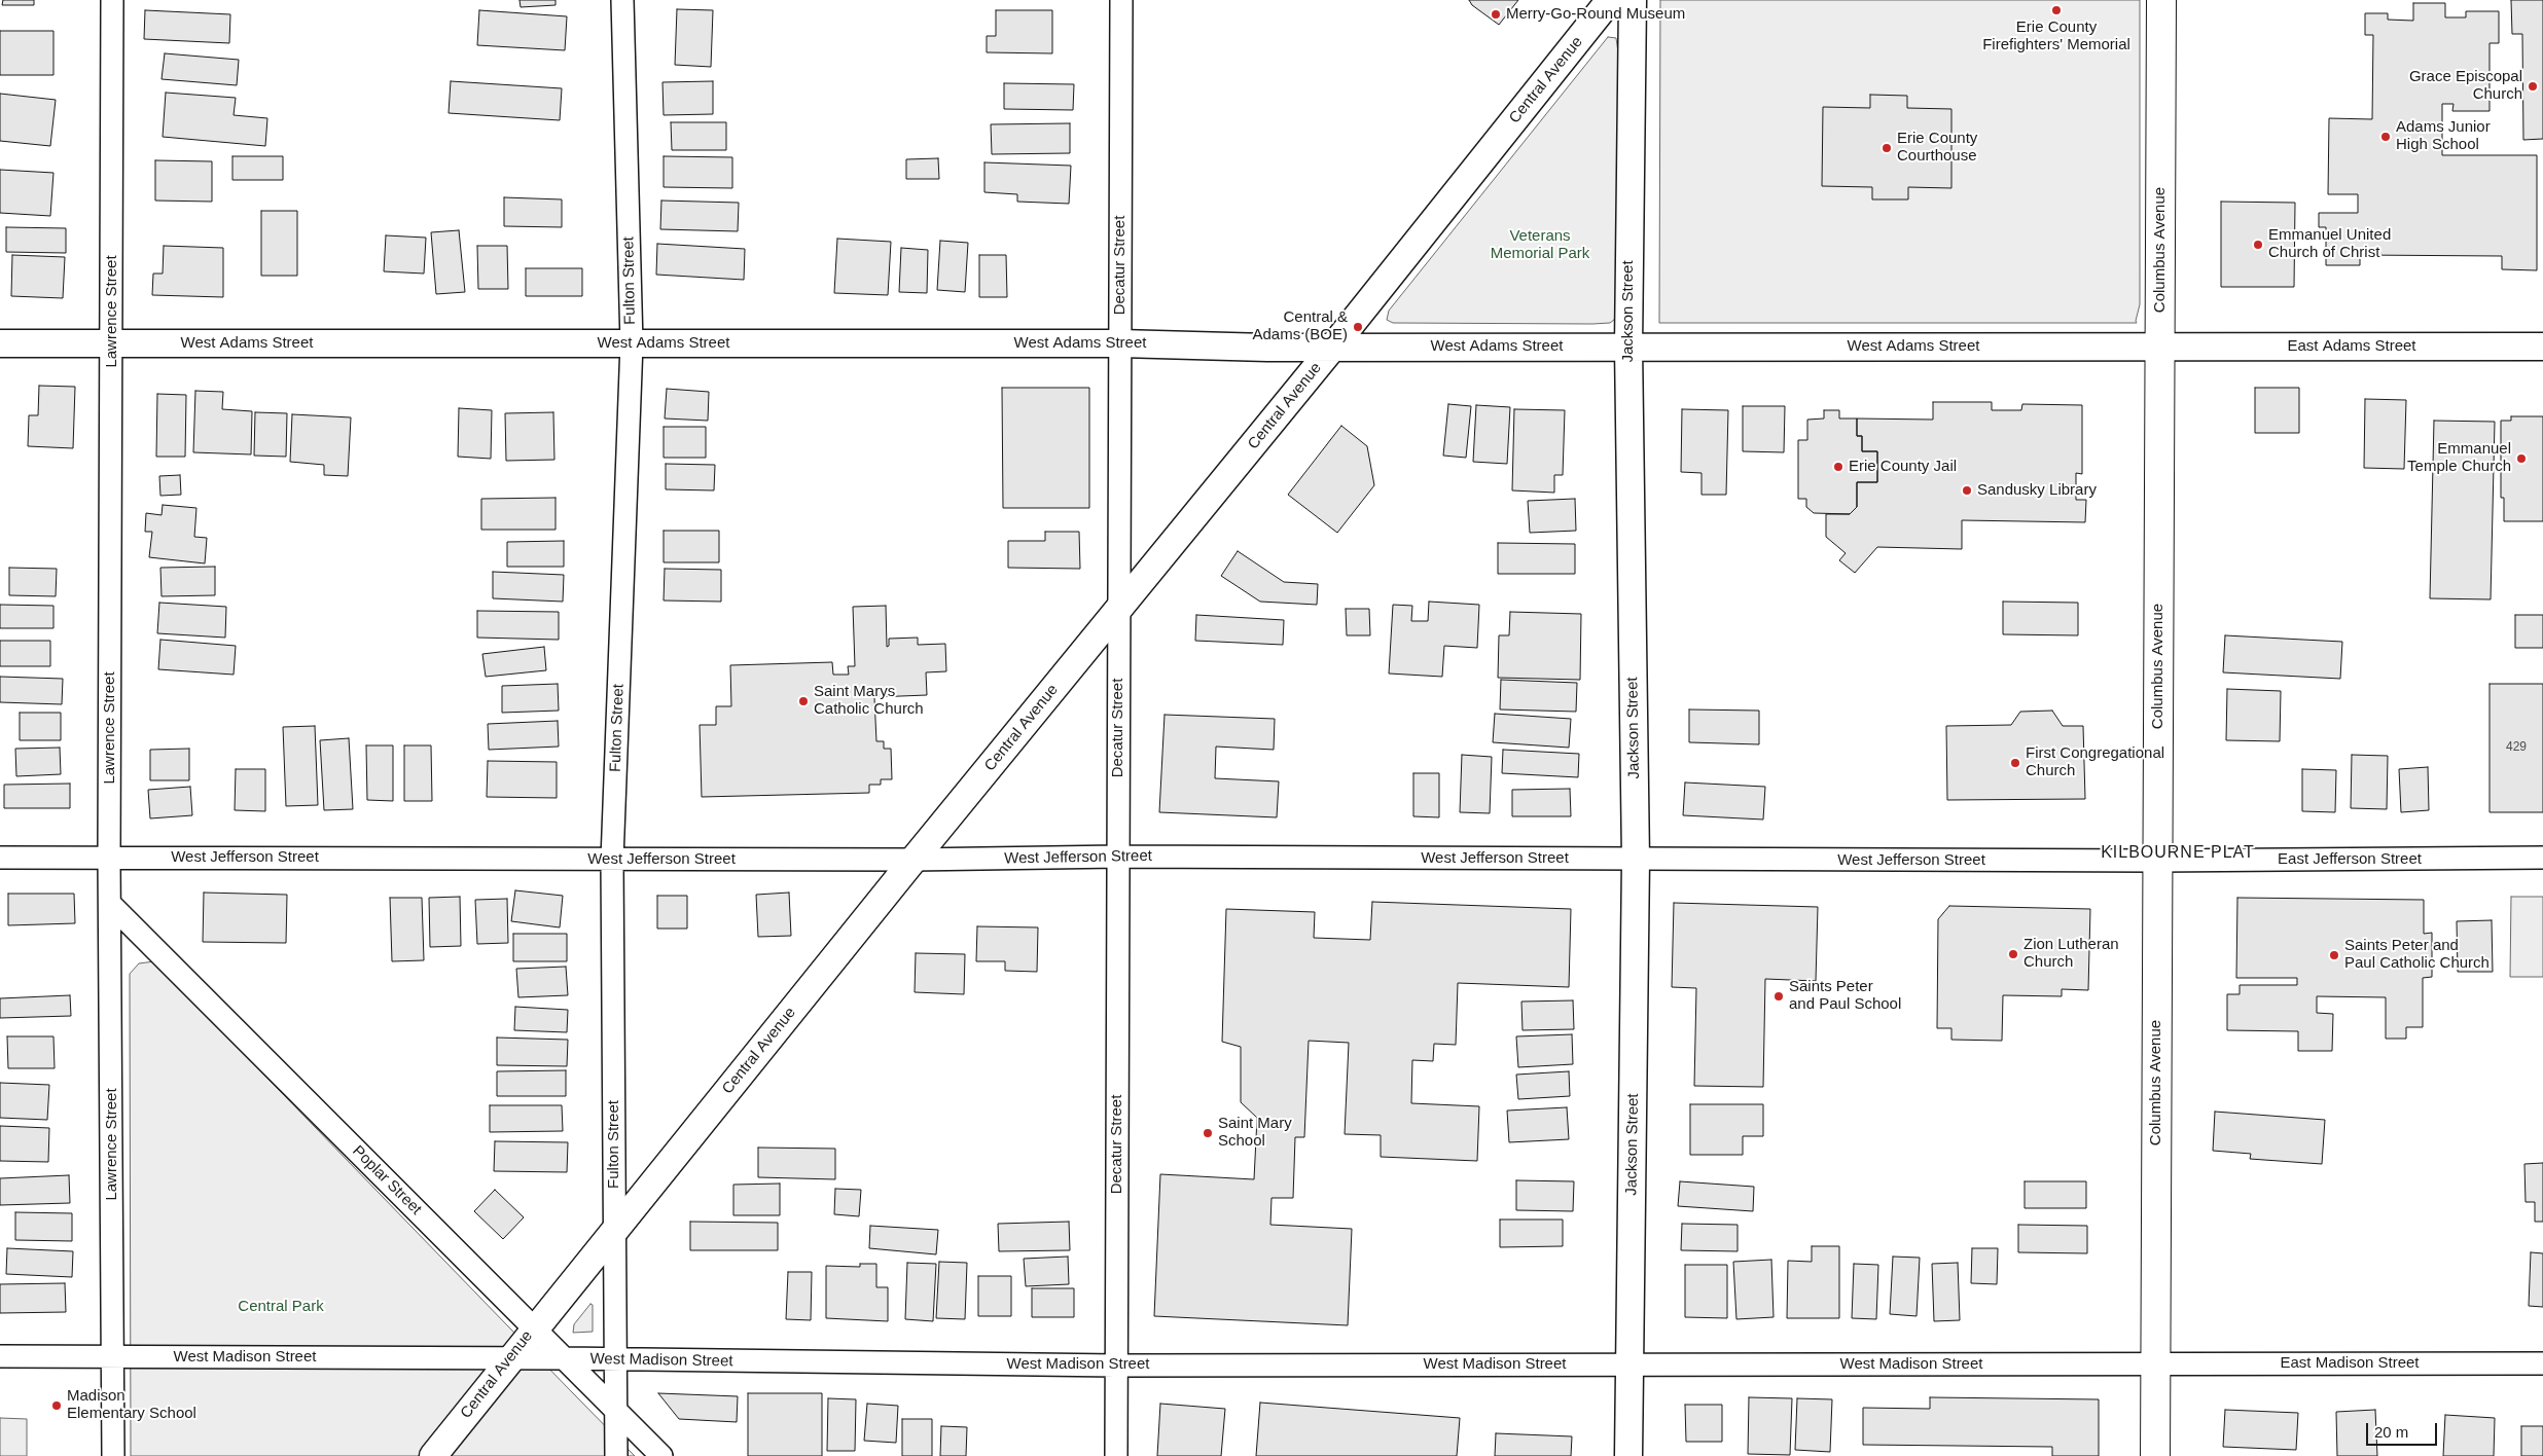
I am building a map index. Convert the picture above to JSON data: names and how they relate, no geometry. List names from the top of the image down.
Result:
{
  "streets": {
    "main road": ["Columbus Avenue"],
    "street": [
      "Central Avenue",
      "Decatur Street",
      "Fulton Street",
      "Lawrence Street",
      "Jackson Street",
      "West Adams Street",
      "East Adams Street",
      "West Jefferson Street",
      "East Jefferson Street",
      "Poplar Street",
      "West Madison Street",
      "East Madison Street"
    ]
  },
  "crossings": [
    ["Central Avenue", "Decatur Street"],
    ["Central Avenue", "Fulton Street"],
    ["Central Avenue", "West Adams Street"],
    ["Central Avenue", "West Jefferson Street"],
    ["Central Avenue", "Poplar Street"],
    ["Central Avenue", "West Madison Street"],
    ["Columbus Avenue", "West Adams Street"],
    ["Columbus Avenue", "East Adams Street"],
    ["Columbus Avenue", "West Jefferson Street"],
    ["Columbus Avenue", "East Jefferson Street"],
    ["Columbus Avenue", "West Madison Street"],
    ["Columbus Avenue", "East Madison Street"],
    ["Decatur Street", "West Adams Street"],
    ["Decatur Street", "West Jefferson Street"],
    ["Decatur Street", "West Madison Street"],
    ["Fulton Street", "West Adams Street"],
    ["Fulton Street", "West Jefferson Street"],
    ["Fulton Street", "Poplar Street"],
    ["Fulton Street", "West Madison Street"],
    ["Lawrence Street", "West Adams Street"],
    ["Lawrence Street", "West Jefferson Street"],
    ["Lawrence Street", "Poplar Street"],
    ["Lawrence Street", "West Madison Street"],
    ["Jackson Street", "West Adams Street"],
    ["Jackson Street", "West Jefferson Street"],
    ["Jackson Street", "West Madison Street"],
    ["West Adams Street", "East Adams Street"],
    ["West Jefferson Street", "East Jefferson Street"],
    ["Poplar Street", "West Madison Street"],
    ["West Madison Street", "East Madison Street"]
  ],
  "districts": ["KILBOURNE PLAT"],
  "parks": ["Veterans Memorial Park", "Central Park"],
  "places": [
    "Erie County Firefighters' Memorial",
    "Merry-Go-Round Museum",
    "Grace Episcopal Church",
    "Adams Junior High School",
    "Erie County Courthouse",
    "Emmanuel United Church of Christ",
    "Central & Adams (BOE)",
    "Emmanuel Temple Church",
    "Erie County Jail",
    "Sandusky Library",
    "Saint Marys Catholic Church",
    "First Congregational Church",
    "Zion Lutheran Church",
    "Saints Peter and Paul Catholic Church",
    "Saints Peter and Paul School",
    "Saint Mary School",
    "Madison Elementary School"
  ],
  "house_numbers": ["429"],
  "scale_bar": "20 m"
}
